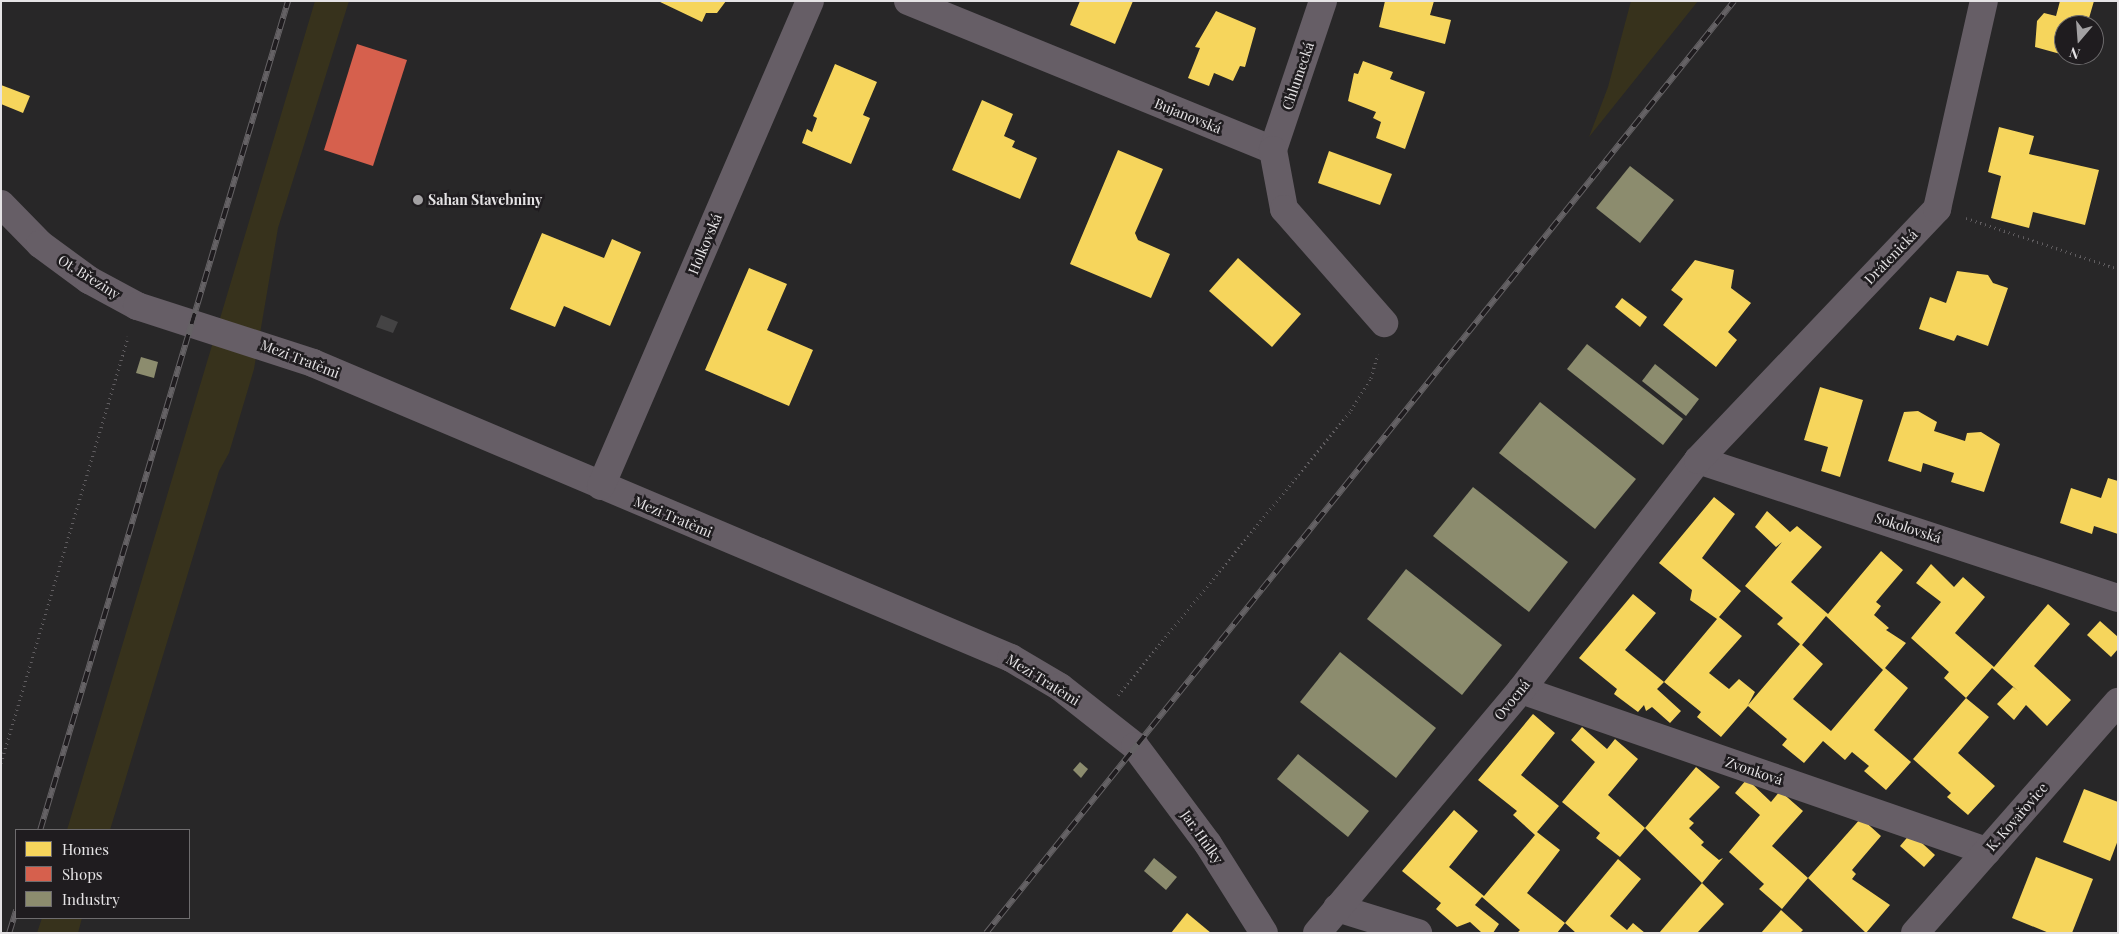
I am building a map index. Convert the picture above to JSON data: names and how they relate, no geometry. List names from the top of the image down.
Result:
{
  "streets": {
    "street": [
      "Chlumecká",
      "Bujanovská",
      "Holkovská",
      "Drátenická",
      "Ot. Březiny",
      "Mezi Tratěmi",
      "Sokolovská",
      "Ovocná",
      "Zvonková",
      "K. Kovařovice",
      "Jar. Hůlky"
    ]
  },
  "crossings": [
    ["Chlumecká", "Bujanovská"],
    ["Holkovská", "Mezi Tratěmi"],
    ["Drátenická", "Sokolovská"],
    ["Drátenická", "Ovocná"],
    ["Ot. Březiny", "Mezi Tratěmi"],
    ["Mezi Tratěmi", "Jar. Hůlky"],
    ["Sokolovská", "Ovocná"],
    ["Ovocná", "Zvonková"],
    ["Zvonková", "K. Kovařovice"]
  ],
  "places": ["Sahan Stavebniny"],
  "legend": ["Homes", "Shops", "Industry"],
  "north": "bottom"
}
